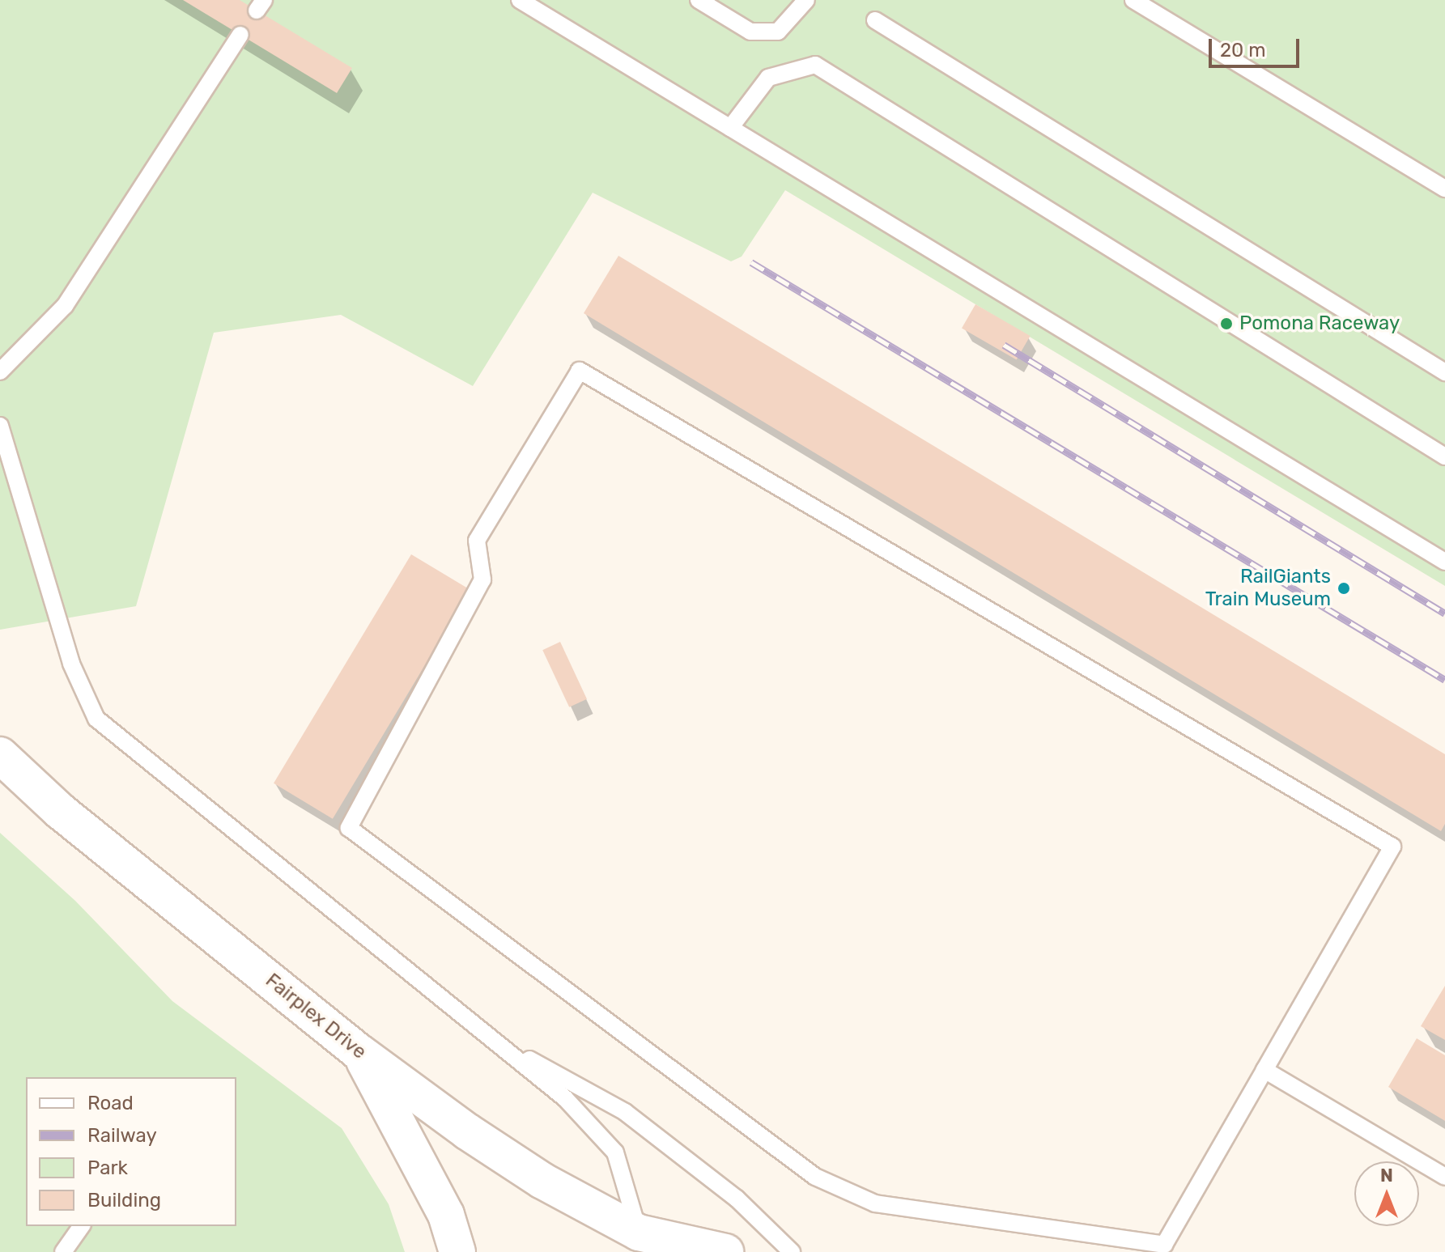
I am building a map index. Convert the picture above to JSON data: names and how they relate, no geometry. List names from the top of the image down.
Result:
{
  "streets": {
    "street": ["Fairplex Drive"]
  },
  "places": ["Pomona Raceway", "RailGiants Train Museum"],
  "legend": [
    "Road",
    "Railway",
    "Park",
    "Building"
  ],
  "scale_bar": "20 m",
  "north": "top"
}
